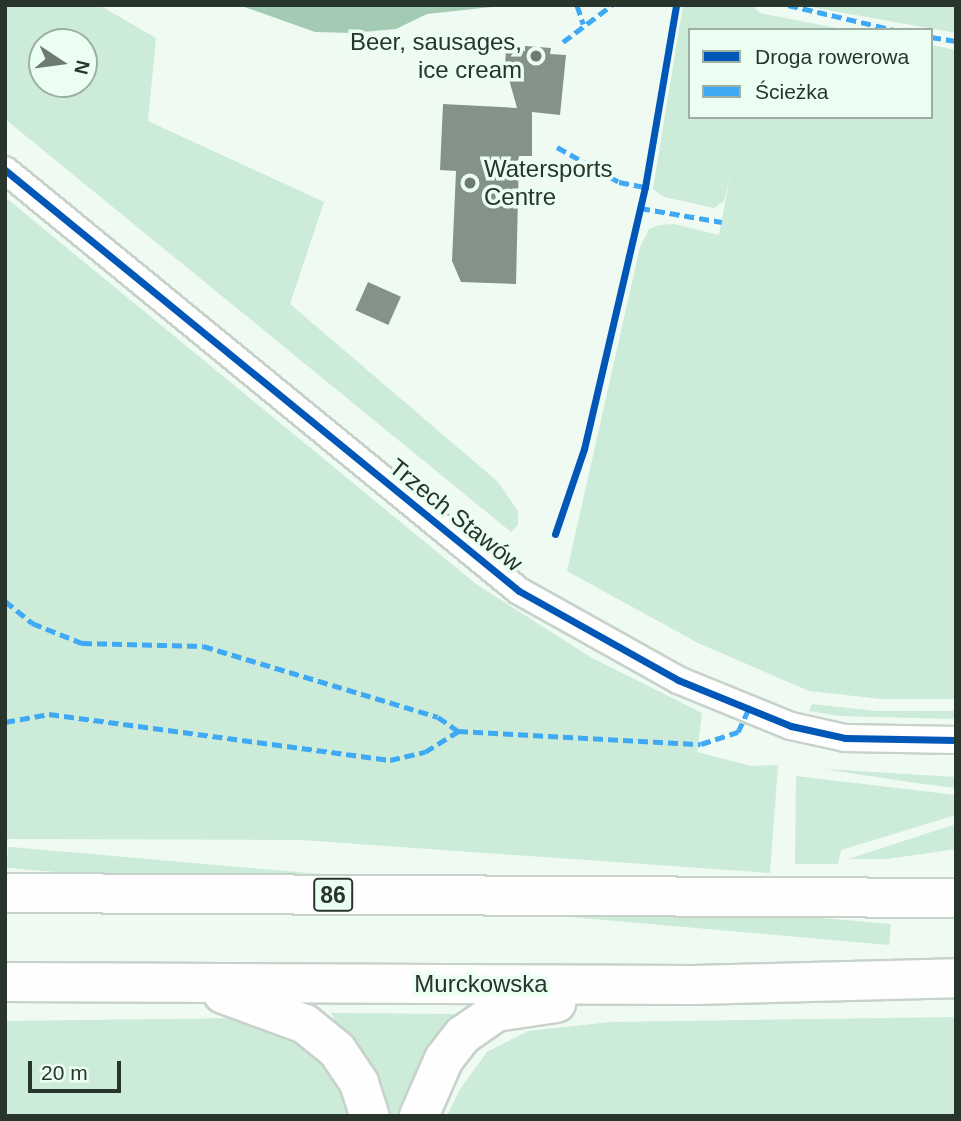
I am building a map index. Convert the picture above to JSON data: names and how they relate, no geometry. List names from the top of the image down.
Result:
{
  "streets": {
    "highway": ["86", "Murckowska"],
    "street": ["Trzech Stawów"]
  },
  "places": ["Beer, sausages, ice cream", "Watersports Centre"],
  "legend": ["Droga rowerowa", "Ścieżka"],
  "scale_bar": "20 m",
  "north": "right"
}
